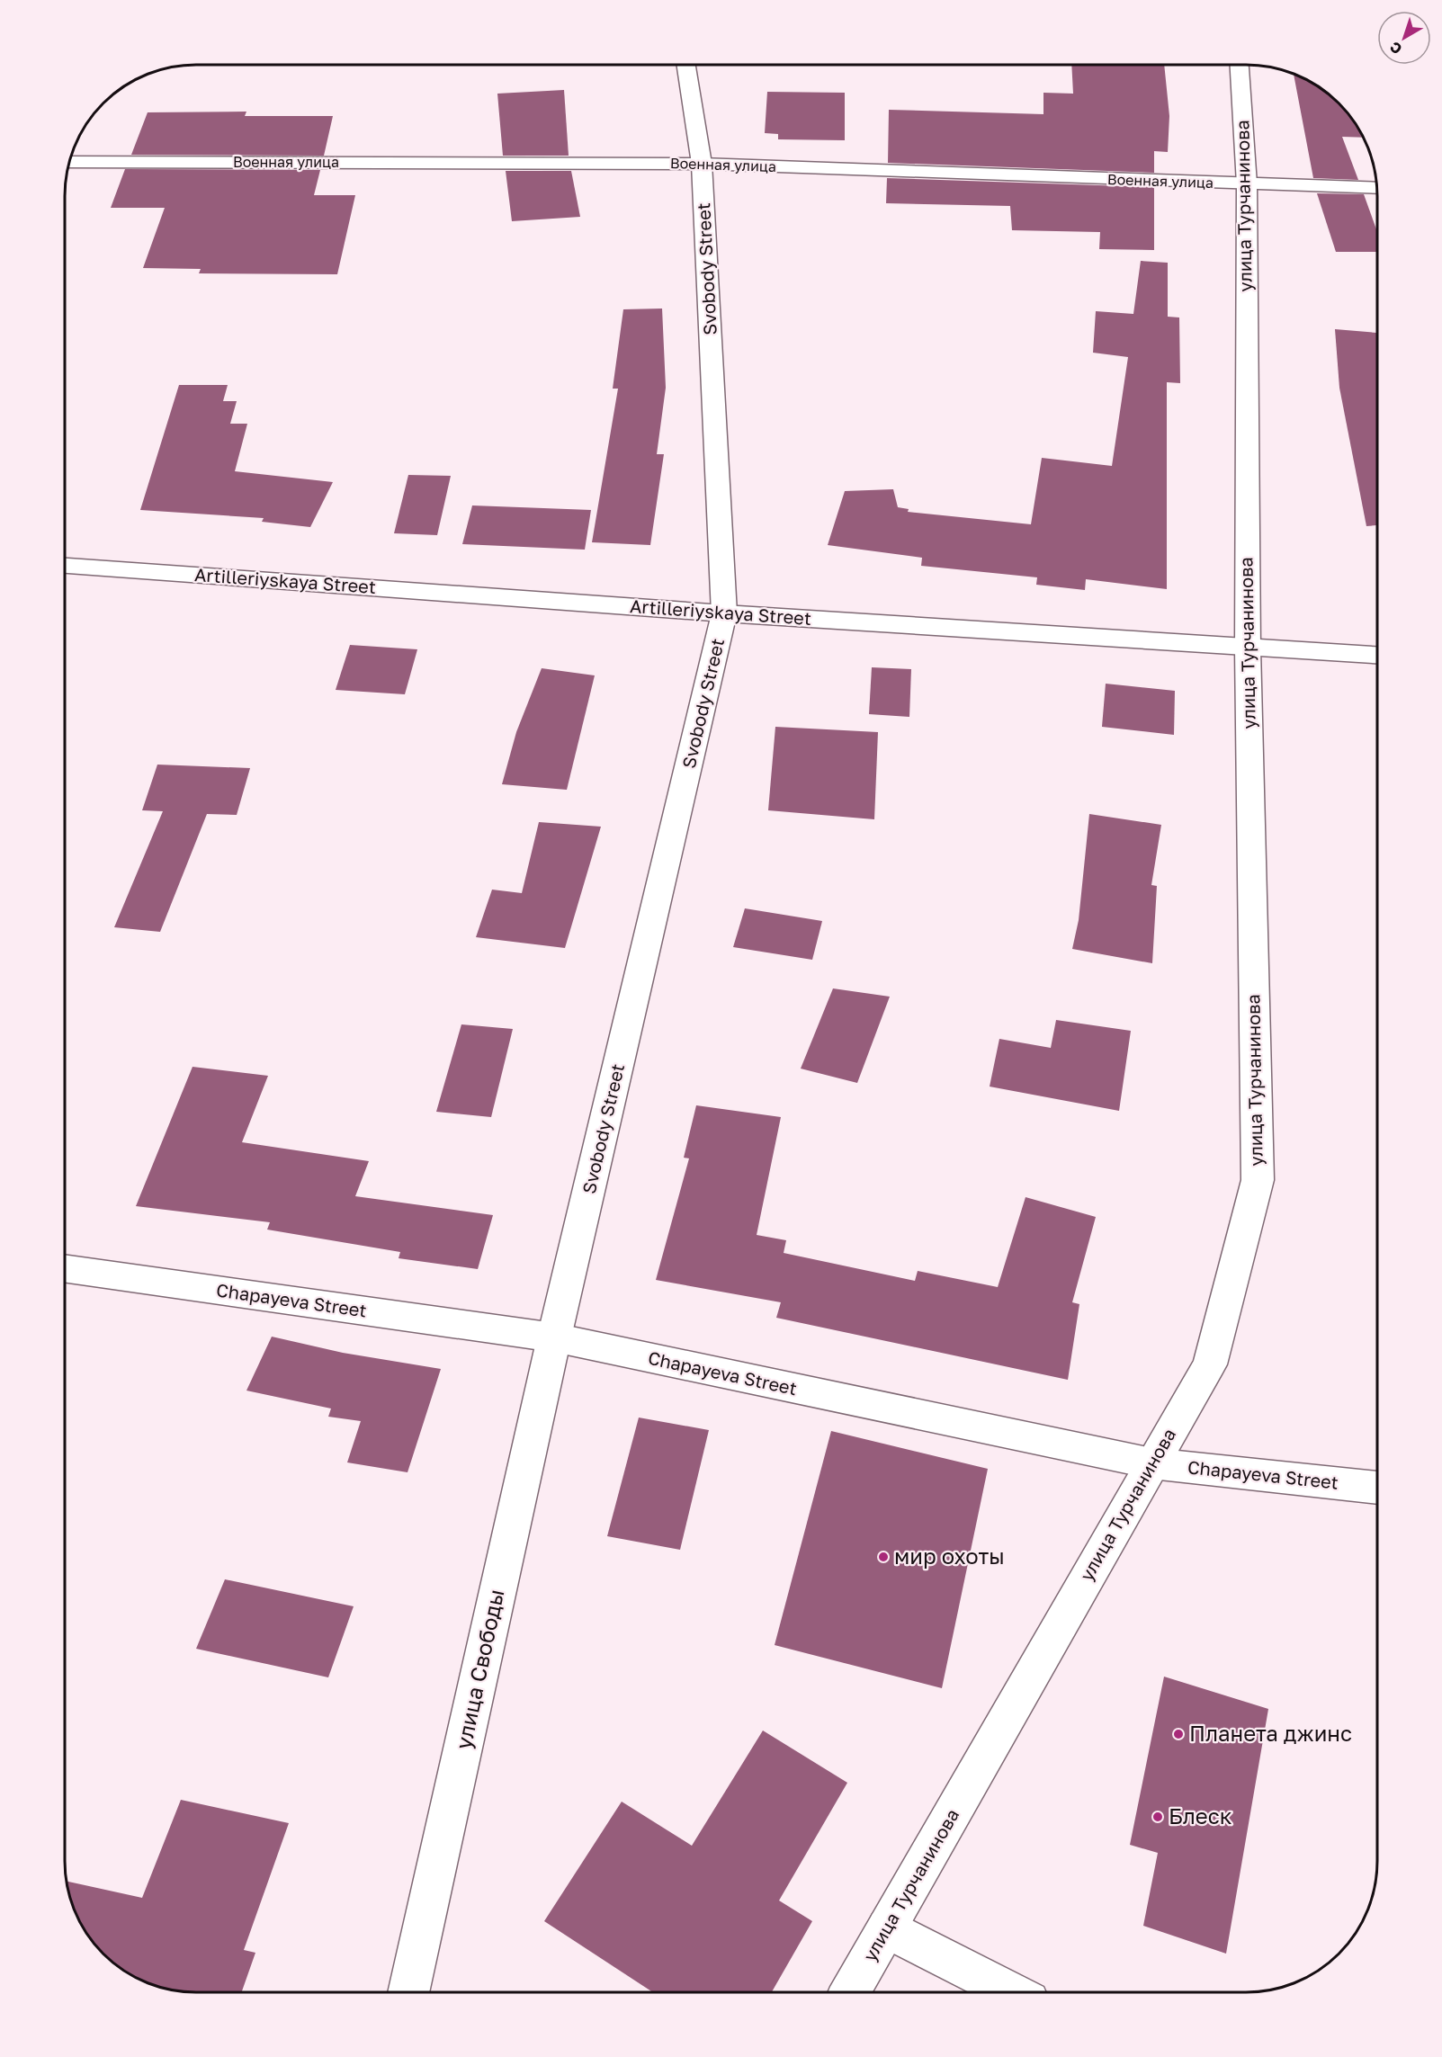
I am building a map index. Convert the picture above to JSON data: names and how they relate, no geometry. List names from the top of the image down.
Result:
{
  "streets": {
    "street": [
      "Военная улица",
      "улица Турчанинова",
      "Svobody Street",
      "Artilleriyskaya Street",
      "Chapayeva Street",
      "улица Свободы"
    ]
  },
  "crossings": [
    ["Военная улица", "улица Турчанинова"],
    ["Военная улица", "Svobody Street"],
    ["улица Турчанинова", "Artilleriyskaya Street"],
    ["улица Турчанинова", "Chapayeva Street"],
    ["Svobody Street", "Artilleriyskaya Street"],
    ["Svobody Street", "Chapayeva Street"],
    ["Svobody Street", "улица Свободы"],
    ["Chapayeva Street", "улица Свободы"]
  ],
  "places": ["мир охоты", "Планета джинс", "Блеск"],
  "north": "bottom left"
}
